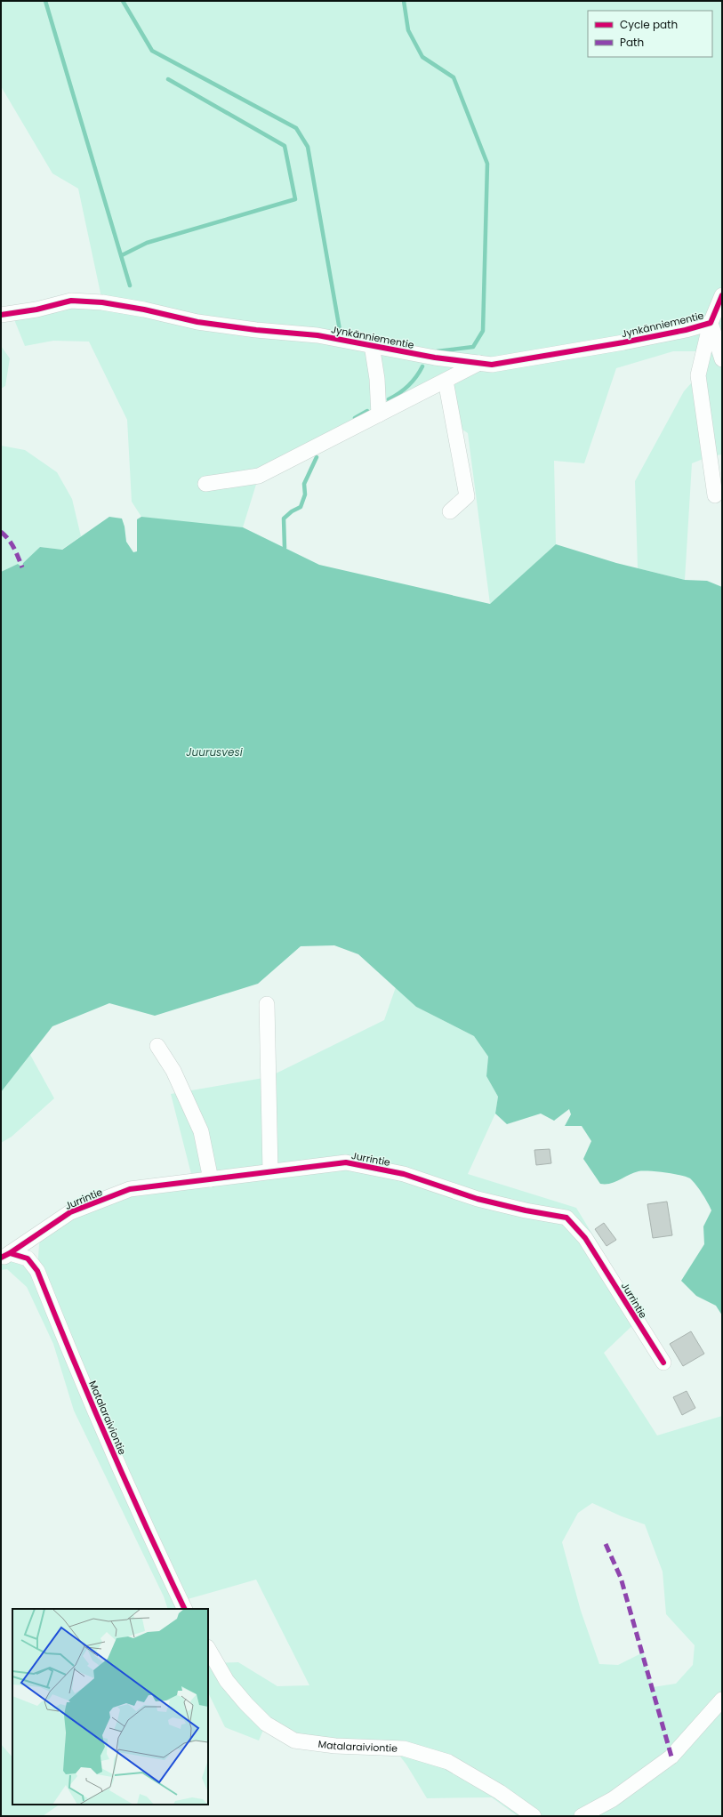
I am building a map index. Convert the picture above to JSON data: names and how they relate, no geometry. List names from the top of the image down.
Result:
{
  "streets": {
    "street": ["Jynkänniementie", "Jurrintie", "Matalaraiviontie"]
  },
  "crossings": [
    ["Jurrintie", "Matalaraiviontie"]
  ],
  "water": ["Juurusvesi"],
  "legend": ["Cycle path", "Path"]
}
